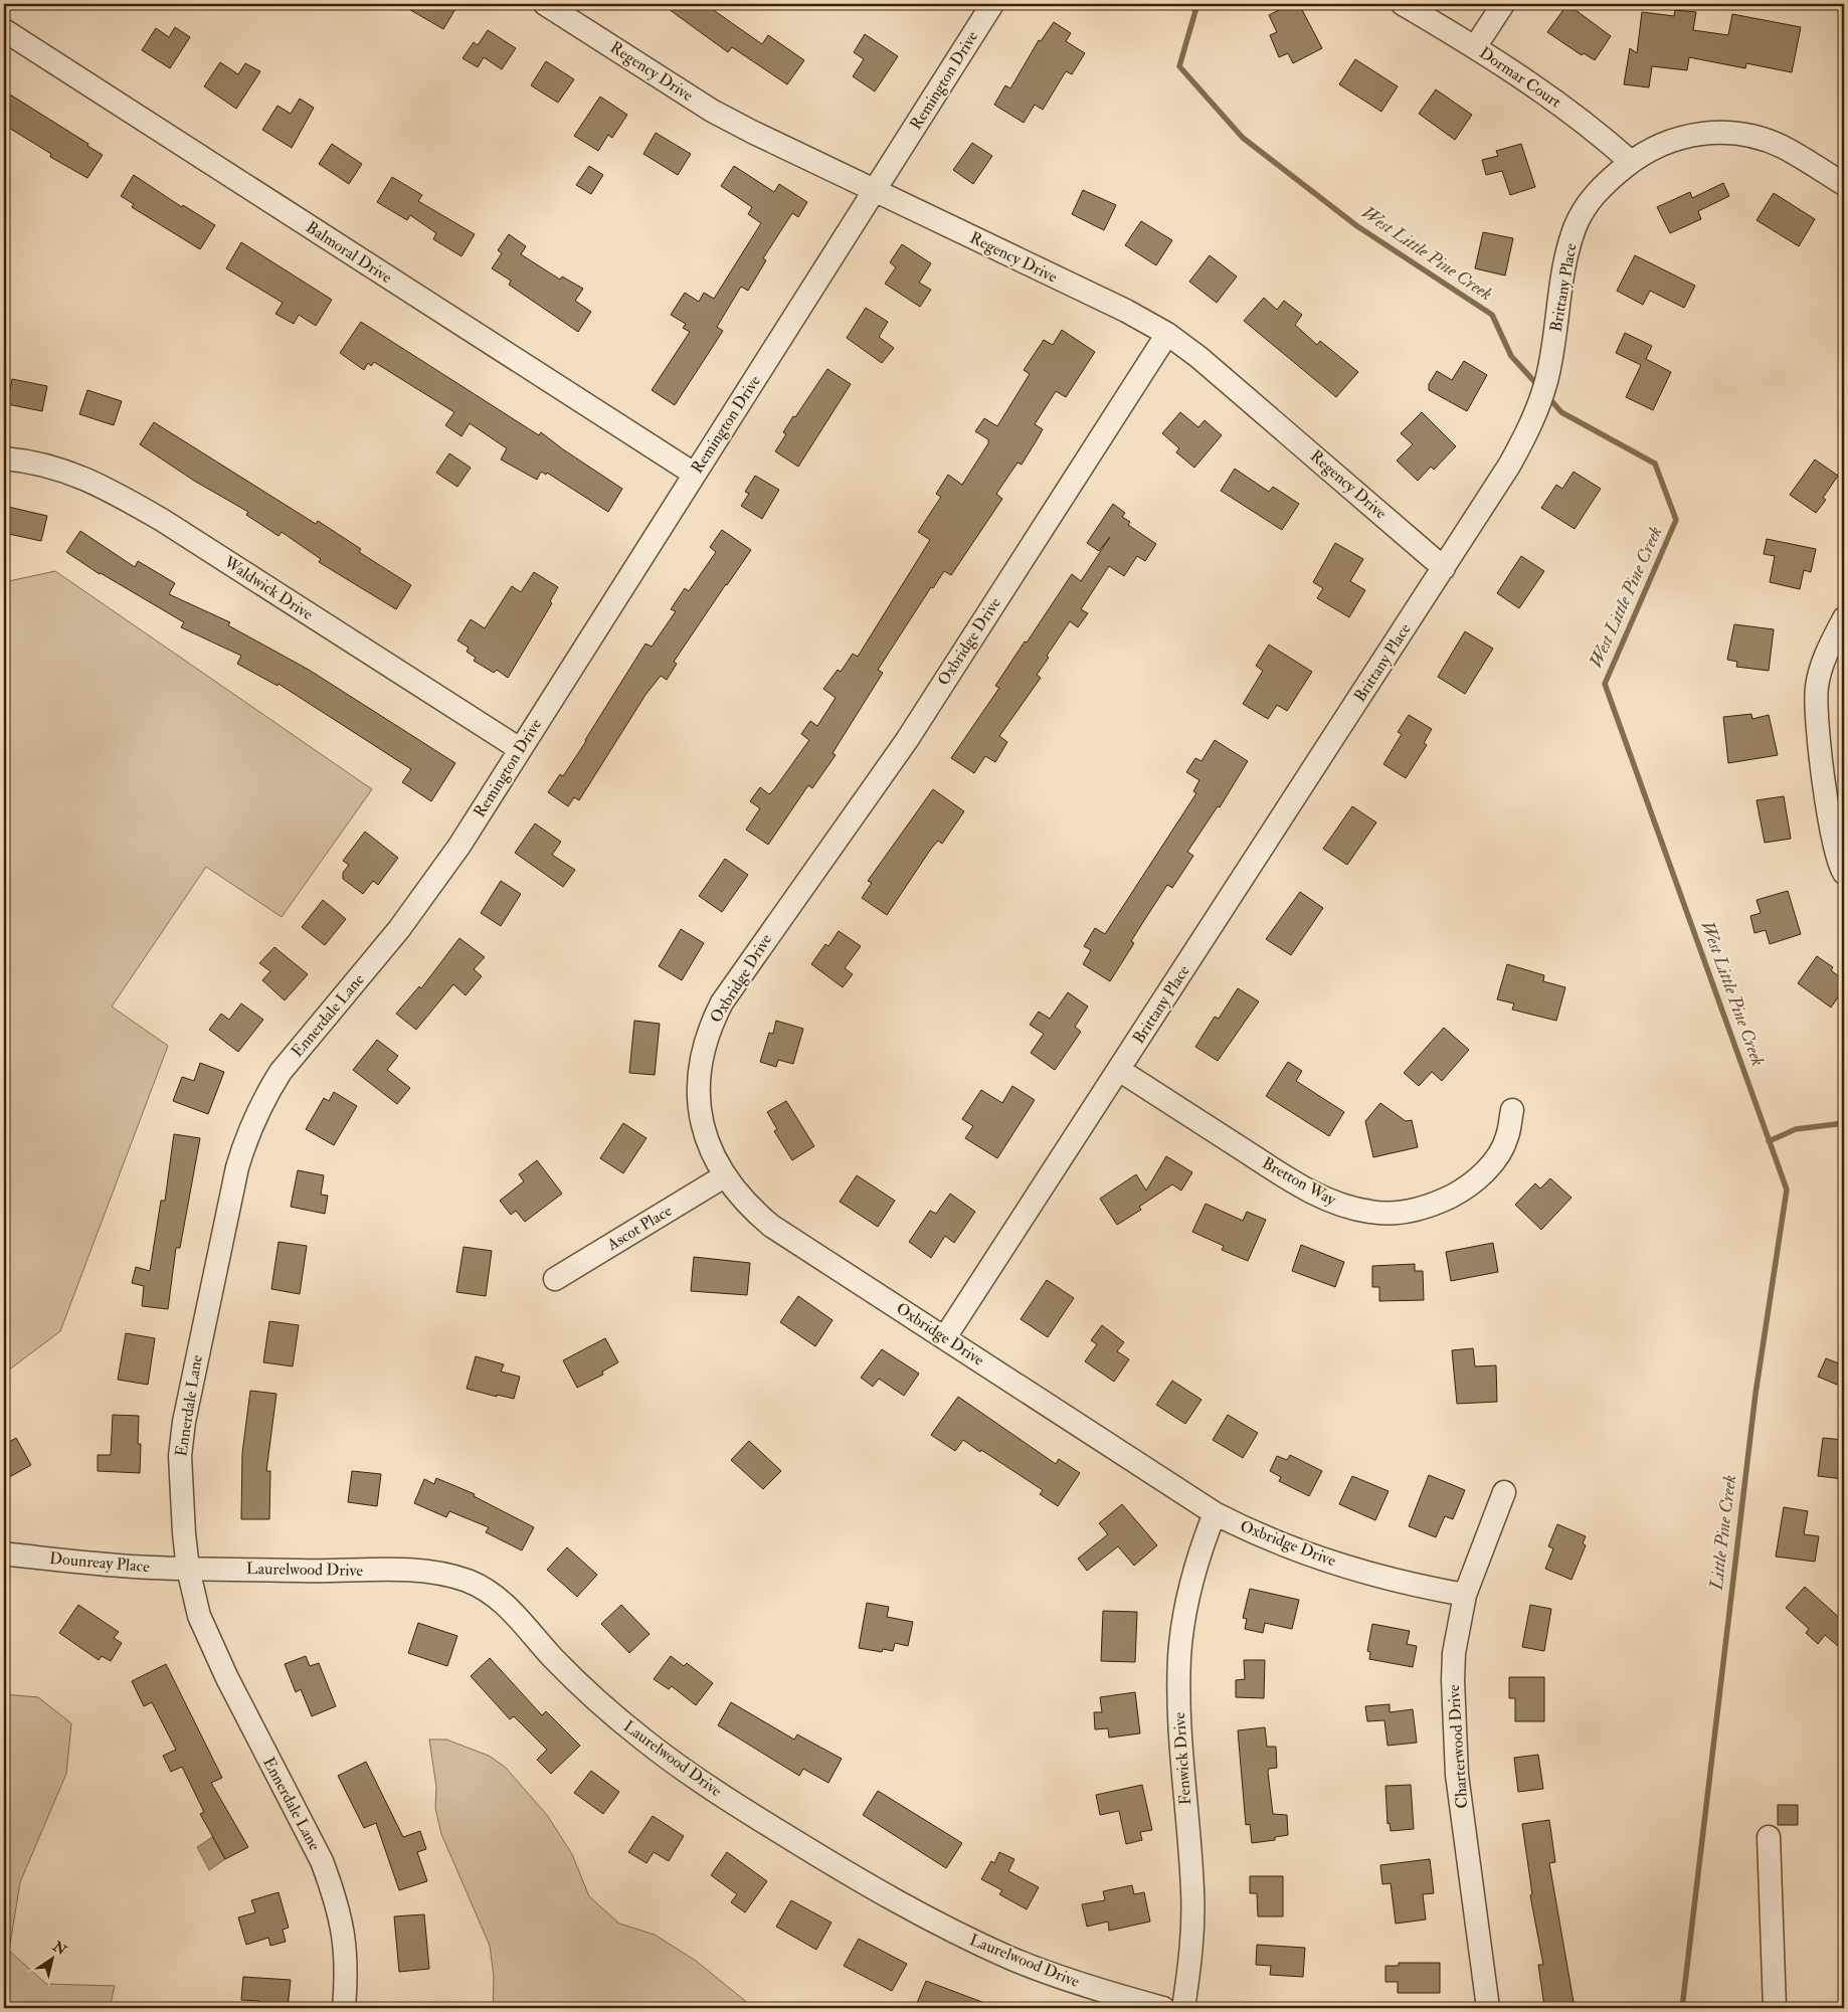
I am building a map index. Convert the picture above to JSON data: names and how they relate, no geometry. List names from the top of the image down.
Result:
{
  "streets": {
    "street": [
      "Regency Drive",
      "Dormar Court",
      "Remington Drive",
      "Balmoral Drive",
      "Brittany Place",
      "Waldwick Drive",
      "Oxbridge Drive",
      "Ennerdale Lane",
      "Bretton Way",
      "Ascot Place",
      "Dounreay Place",
      "Laurelwood Drive",
      "Charterwood Drive",
      "Fenwick Drive"
    ]
  },
  "crossings": [
    ["Regency Drive", "Remington Drive"],
    ["Regency Drive", "Brittany Place"],
    ["Regency Drive", "Oxbridge Drive"],
    ["Dormar Court", "Brittany Place"],
    ["Remington Drive", "Balmoral Drive"],
    ["Remington Drive", "Waldwick Drive"],
    ["Remington Drive", "Ennerdale Lane"],
    ["Brittany Place", "Oxbridge Drive"],
    ["Brittany Place", "Bretton Way"],
    ["Oxbridge Drive", "Ascot Place"],
    ["Oxbridge Drive", "Charterwood Drive"],
    ["Oxbridge Drive", "Fenwick Drive"],
    ["Ennerdale Lane", "Dounreay Place"],
    ["Ennerdale Lane", "Laurelwood Drive"],
    ["Dounreay Place", "Laurelwood Drive"]
  ],
  "water": ["West Little Pine Creek", "Little Pine Creek"],
  "north": "top right"
}
